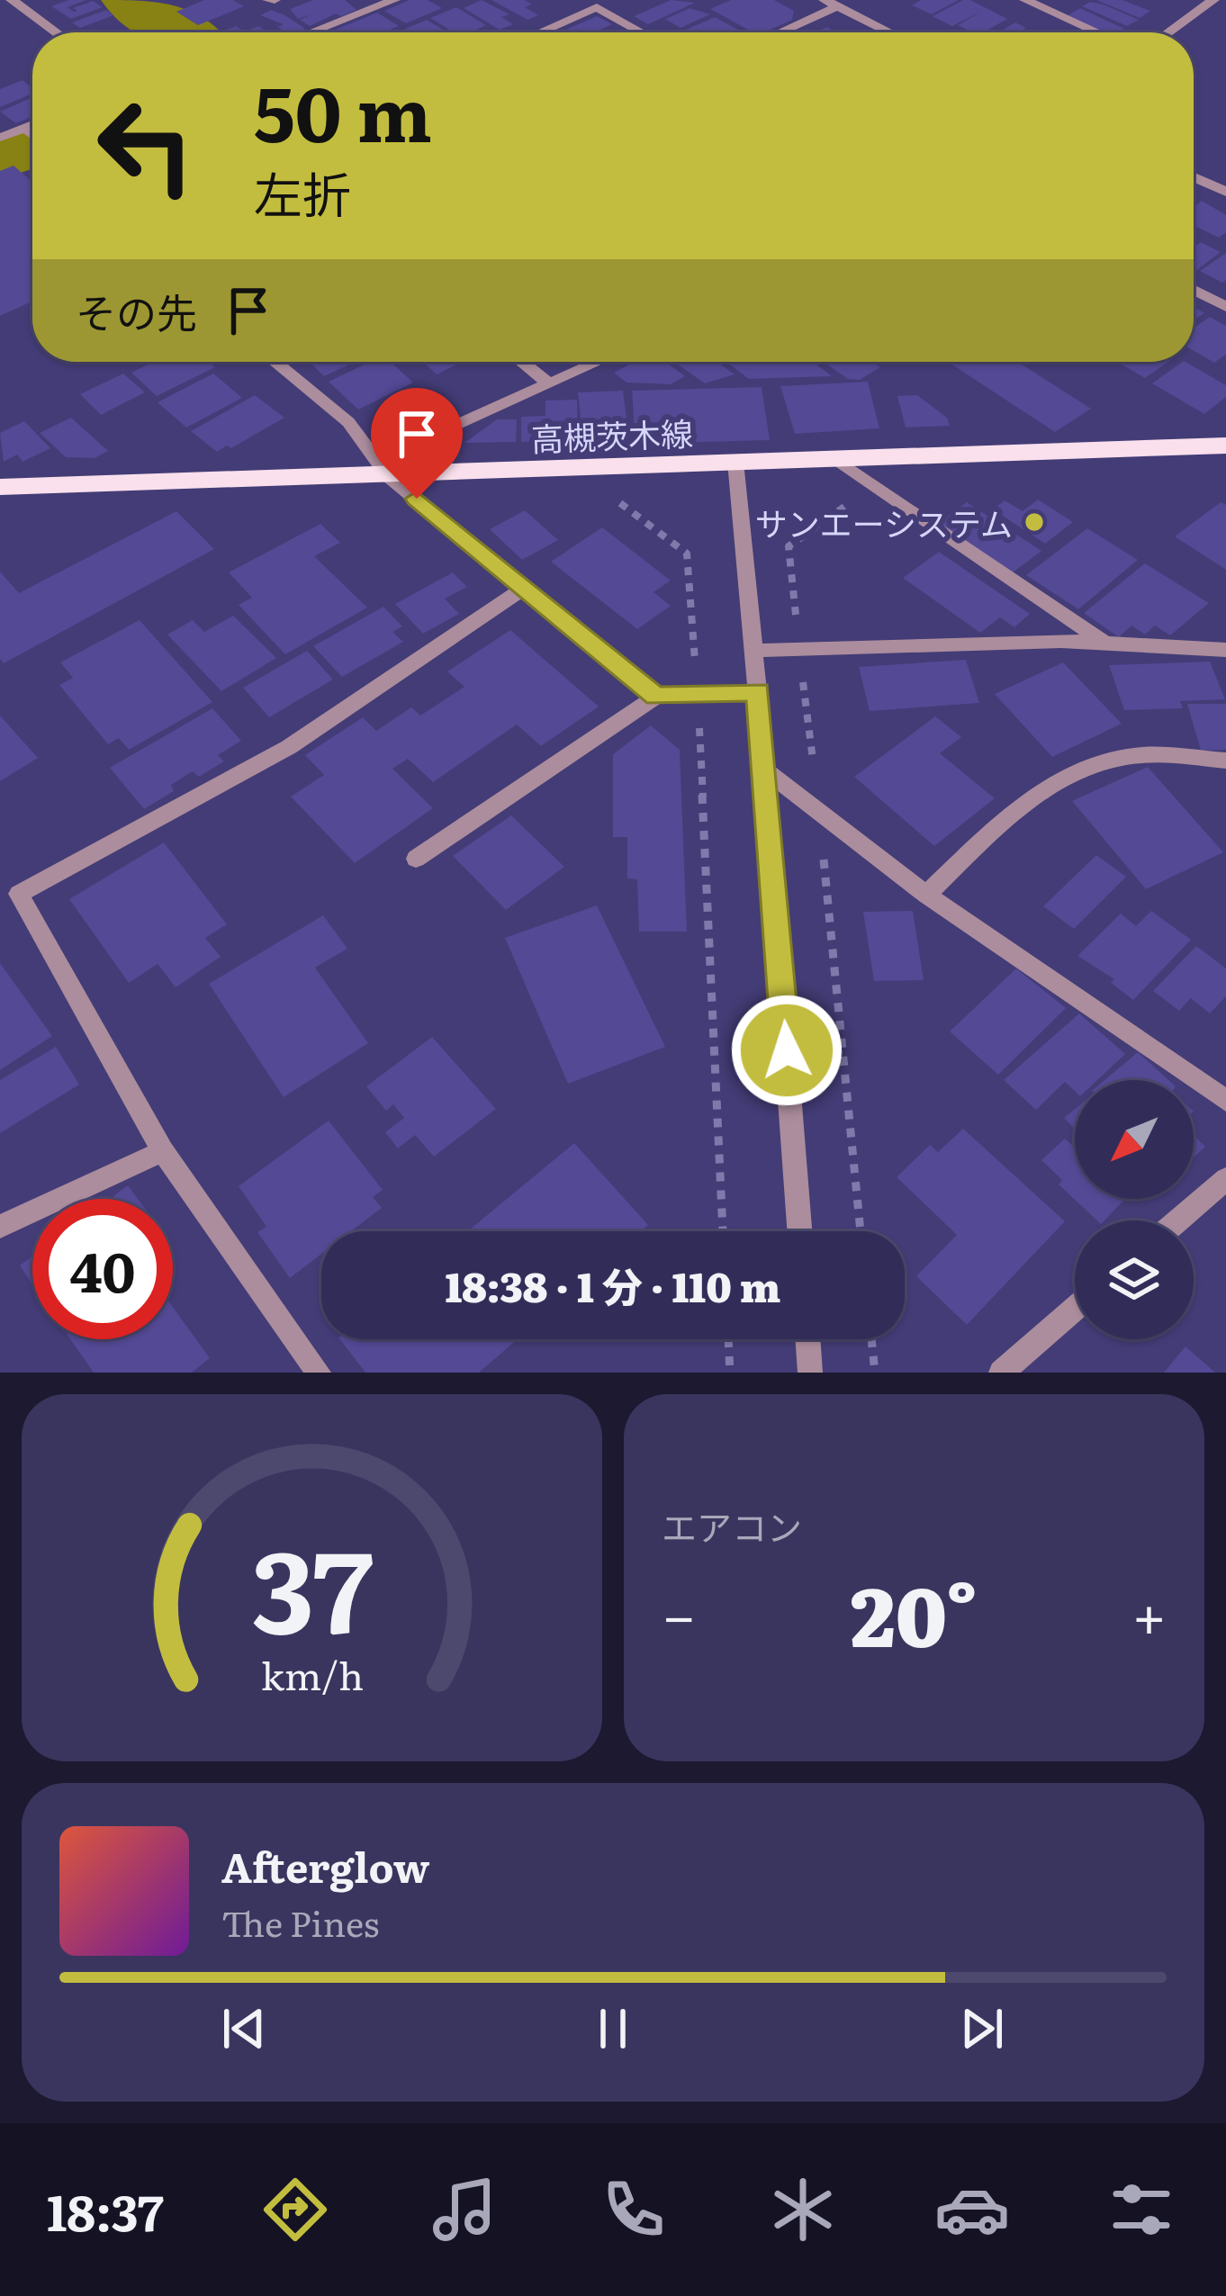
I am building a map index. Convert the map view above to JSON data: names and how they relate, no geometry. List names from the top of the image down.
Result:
{
  "streets": {
    "main road": ["高槻茨木線"]
  },
  "places": ["サンエーシステム"],
  "north": "bottom left",
  "page": {
    "turn": ["50 m", "左折"],
    "then": "その先",
    "limit": "40",
    "trip": "18:38 · 1 分 · 110 m",
    "tile": "エアコン",
    "heat": ["−", "20°", "+"],
    "song": ["Afterglow", "The Pines"],
    "tabs": "18:37",
    "gauge": ["37", "km/h"]
  }
}
